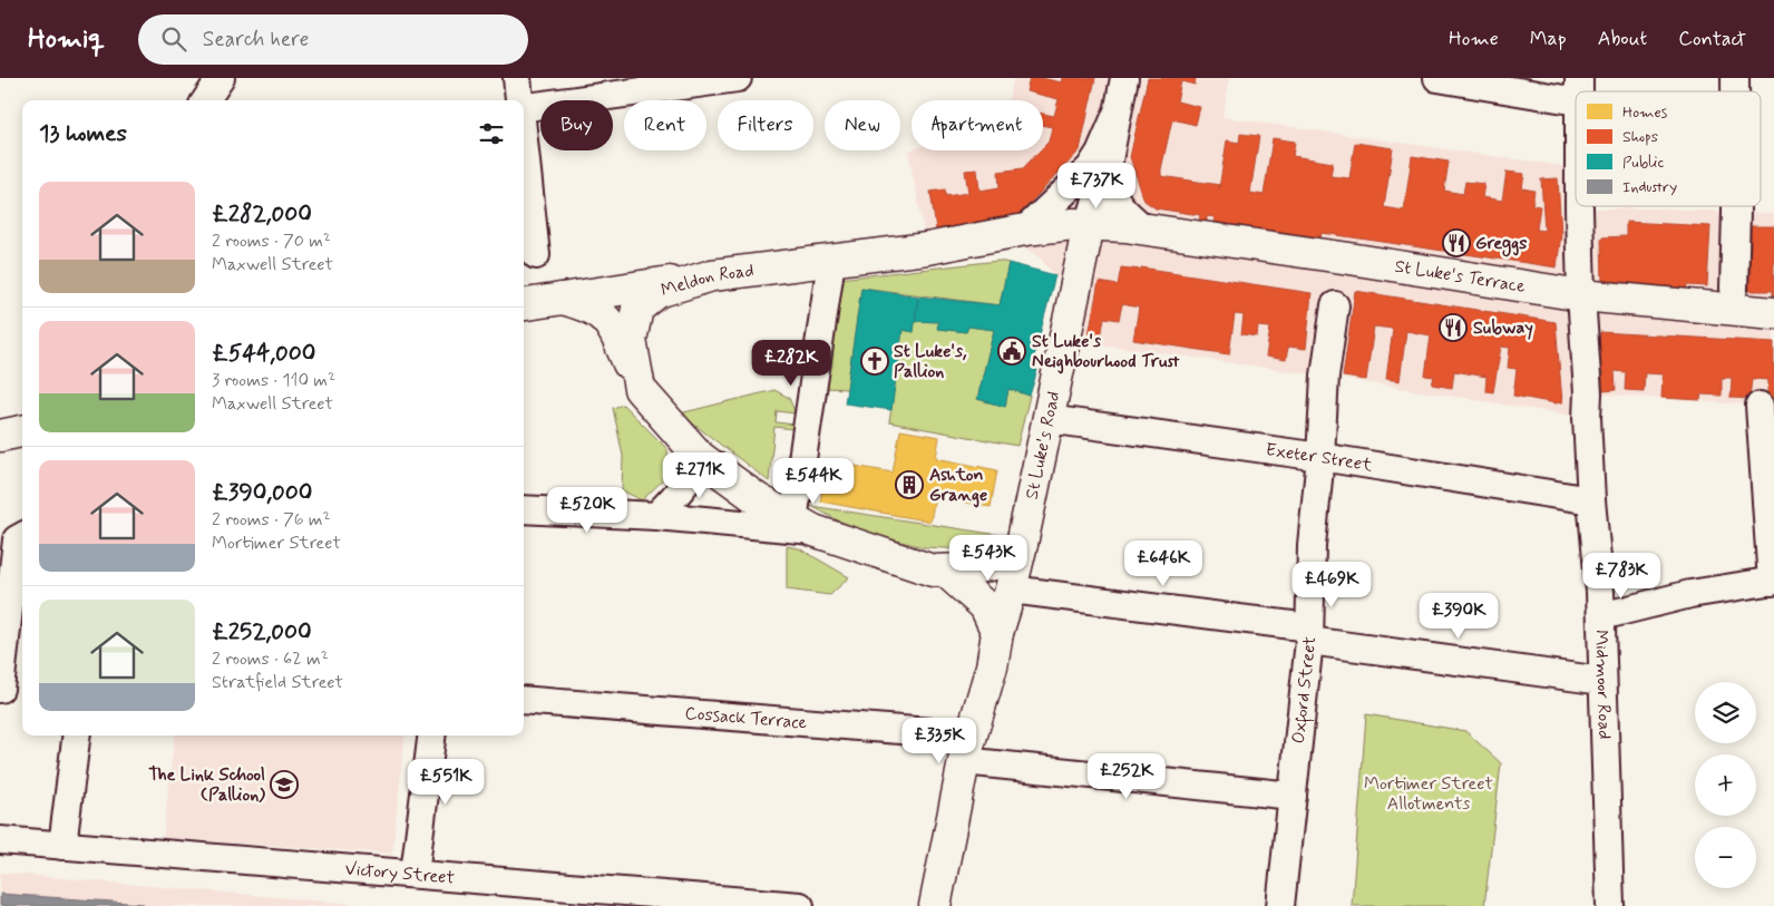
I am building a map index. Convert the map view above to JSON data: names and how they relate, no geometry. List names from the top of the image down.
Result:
{
  "streets": {
    "street": [
      "St Luke's Terrace",
      "Meldon Road",
      "St Luke's Road",
      "Exeter Street",
      "Midmoor Road",
      "Oxford Street",
      "Cossack Terrace",
      "Victory Street"
    ]
  },
  "crossings": [
    ["St Luke's Terrace", "Meldon Road"],
    ["St Luke's Terrace", "Midmoor Road"],
    ["Meldon Road", "St Luke's Road"],
    ["St Luke's Road", "Exeter Street"],
    ["St Luke's Road", "Cossack Terrace"],
    ["Exeter Street", "Midmoor Road"],
    ["Exeter Street", "Oxford Street"],
    ["Oxford Street", "Cossack Terrace"]
  ],
  "parks": ["Mortimer Street Allotments"],
  "places": {
    "restaurant": ["Greggs", "Subway"],
    "public building": ["St Luke's Neighbourhood Trust"],
    "church": ["St Luke's, Pallion"],
    "building": ["Ashton Grange"],
    "school or university": ["The Link School (Pallion)"]
  },
  "legend": [
    "Homes",
    "Shops",
    "Public",
    "Industry"
  ],
  "page": {
    "header": "Homiq",
    "search": "Search here",
    "nav": [
      "Home",
      "Map",
      "About",
      "Contact"
    ],
    "chip": [
      "Buy",
      "Rent",
      "Filters",
      "New",
      "Apartment"
    ],
    "heading": "13 homes",
    "price": [
      "£737K",
      "£282K",
      "£271K",
      "£544K",
      "£520K",
      "£543K",
      "£646K",
      "£783K",
      "£469K",
      "£390K",
      "£335K",
      "£252K",
      "£551K"
    ],
    "list": [
      {
        "name": "£282,000",
        "note": "2 rooms · 70 m² · Maxwell Street"
      },
      {
        "name": "£544,000",
        "note": "3 rooms · 110 m² · Maxwell Street"
      },
      {
        "name": "£390,000",
        "note": "2 rooms · 76 m² · Mortimer Street"
      },
      {
        "name": "£252,000",
        "note": "2 rooms · 62 m² · Stratfield Street"
      }
    ],
    "map_buttons": ["+", "−"]
  }
}
